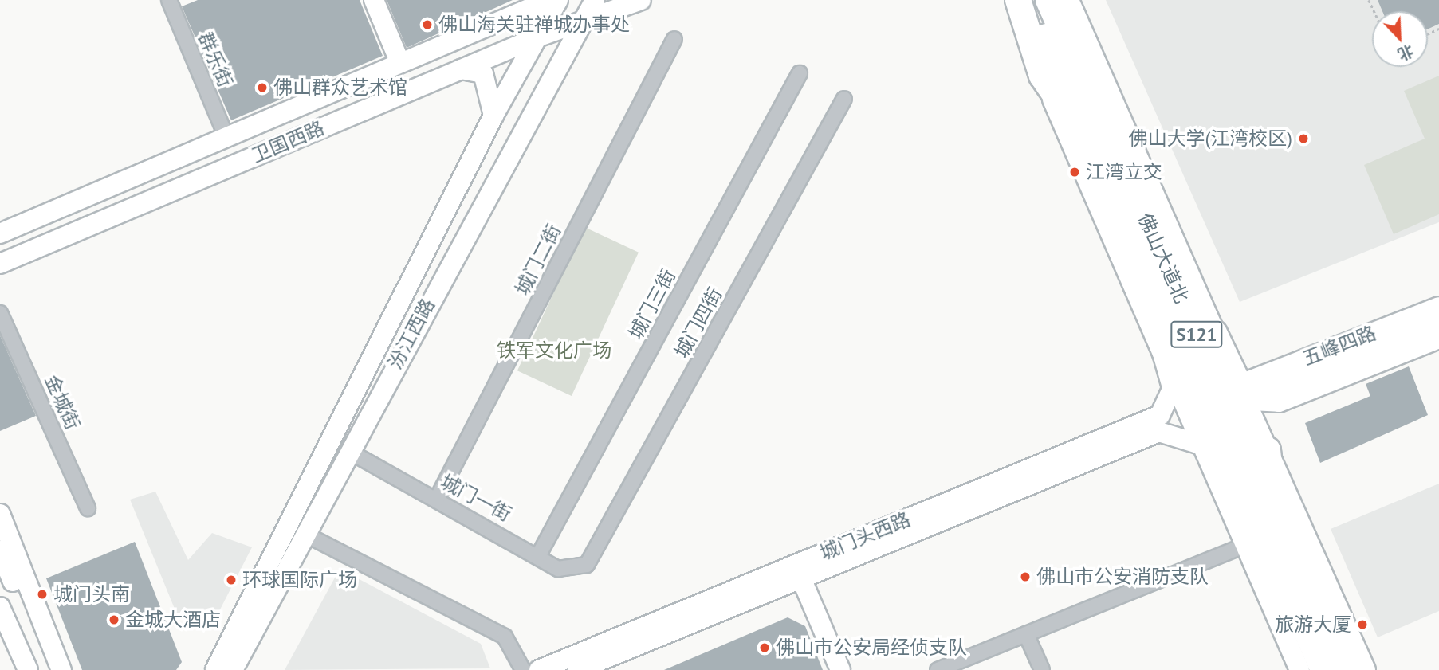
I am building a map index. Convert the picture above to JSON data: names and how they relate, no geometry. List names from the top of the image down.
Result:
{
  "streets": {
    "highway": ["佛山大道北", "S121"],
    "main road": [
      "卫国西路",
      "汾江西路",
      "五峰四路",
      "城门头西路"
    ],
    "street": [
      "群乐街",
      "城门二街",
      "城门三街",
      "城门四街",
      "金城街",
      "城门一街"
    ]
  },
  "crossings": [
    ["群乐街", "卫国西路"],
    ["卫国西路", "汾江西路"],
    ["城门二街", "城门一街"],
    ["城门三街", "城门一街"],
    ["城门四街", "城门一街"],
    ["汾江西路", "城门一街"]
  ],
  "parks": ["铁军文化广场"],
  "places": [
    "佛山海关驻禅城办事处",
    "佛山群众艺术馆",
    "佛山大学(江湾校区)",
    "江湾立交",
    "佛山市公安消防支队",
    "环球国际广场",
    "城门头南",
    "金城大酒店",
    "旅游大厦",
    "佛山市公安局经侦支队"
  ],
  "north": "bottom right"
}
